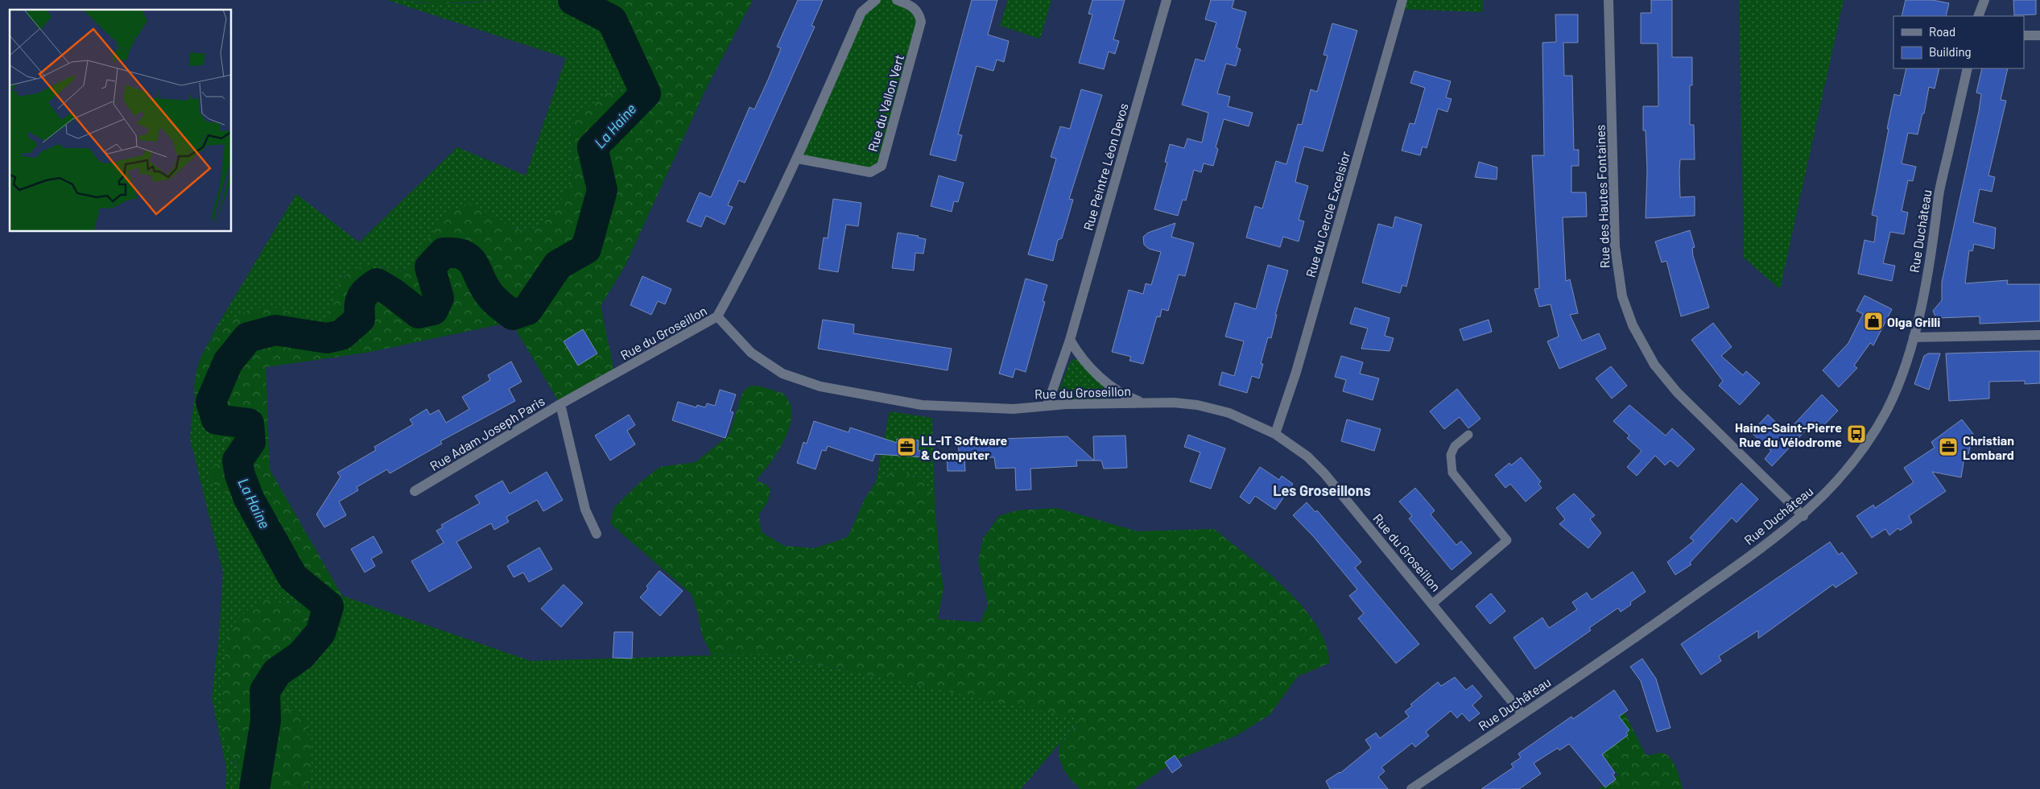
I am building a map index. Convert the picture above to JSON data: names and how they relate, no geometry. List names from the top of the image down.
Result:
{
  "streets": {
    "street": [
      "Rue du Vallon Vert",
      "Rue Peintre Léon Devos",
      "Rue des Hautes Fontaines",
      "Rue du Cercle Excelsior",
      "Rue Duchâteau",
      "Rue du Groseillon",
      "Rue Adam Joseph Paris"
    ]
  },
  "crossings": [
    ["Rue Peintre Léon Devos", "Rue du Groseillon"],
    ["Rue des Hautes Fontaines", "Rue Duchâteau"],
    ["Rue du Cercle Excelsior", "Rue du Groseillon"],
    ["Rue Duchâteau", "Rue du Groseillon"],
    ["Rue du Groseillon", "Rue Adam Joseph Paris"]
  ],
  "districts": ["Les Groseillons"],
  "water": ["La Haine"],
  "places": {
    "shop": ["Olga Grilli"],
    "bus stop": ["Haine-Saint-Pierre Rue du Vélodrome"],
    "office": ["LL-IT Software & Computer", "Christian Lombard"]
  },
  "legend": ["Road", "Building"]
}
